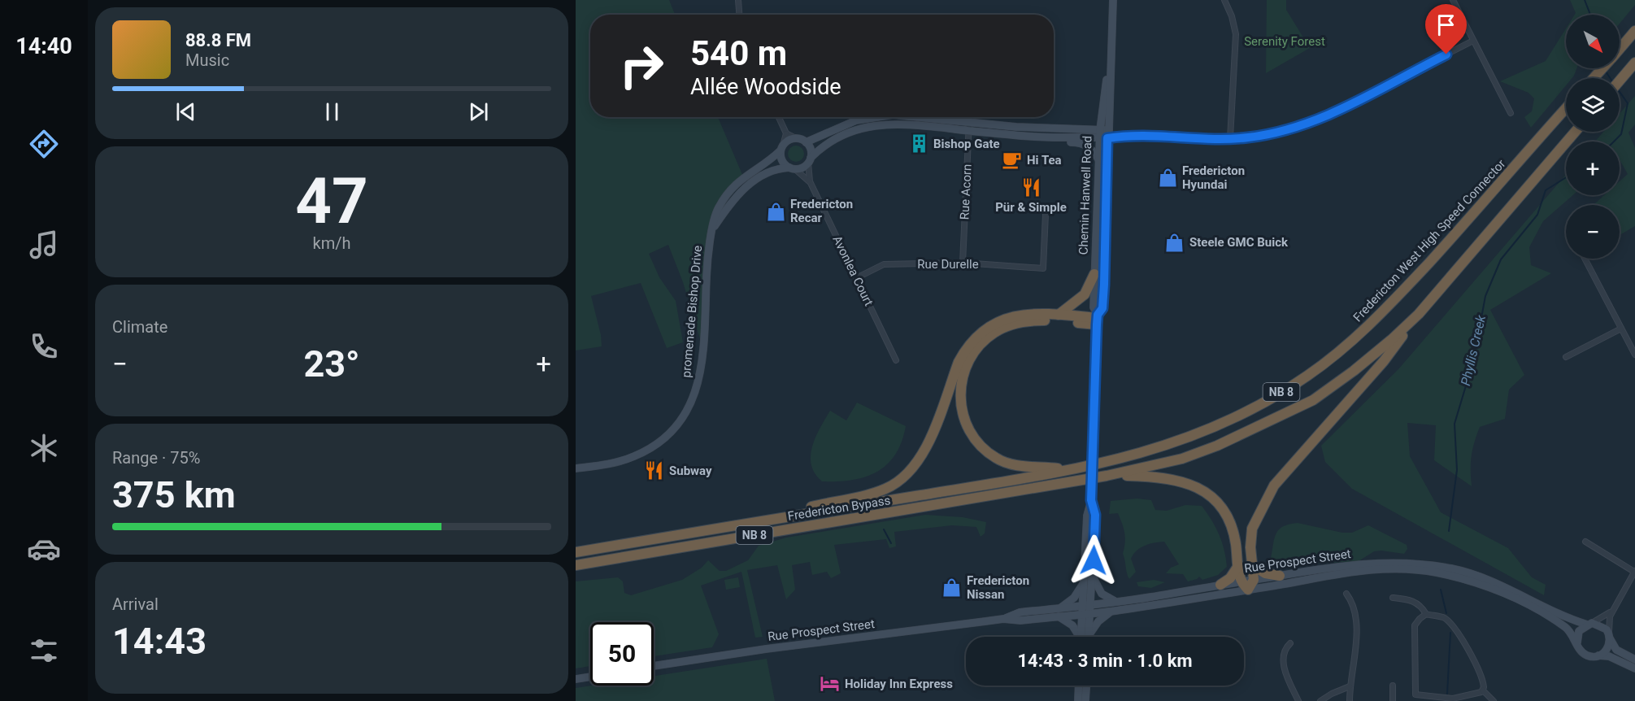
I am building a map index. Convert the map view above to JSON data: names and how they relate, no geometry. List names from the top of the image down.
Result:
{
  "streets": {
    "highway": ["Fredericton West High Speed Connector", "NB 8", "Fredericton Bypass"],
    "main road": ["Chemin Hanwell Road", "promenade Bishop Drive", "Rue Prospect Street"],
    "street": ["Rue Acorn", "Rue Durelle", "Avonlea Court"]
  },
  "crossings": [
    ["Rue Acorn", "Rue Durelle"],
    ["Chemin Hanwell Road", "Rue Prospect Street"],
    ["Fredericton West High Speed Connector", "Fredericton Bypass"],
    ["Rue Durelle", "Avonlea Court"],
    ["Avonlea Court", "promenade Bishop Drive"],
    ["NB 8", "Fredericton Bypass"]
  ],
  "water": ["Phyllis Creek"],
  "parks": ["Serenity Forest"],
  "places": {
    "building": ["Bishop Gate"],
    "cafe": ["Hi Tea"],
    "shop": [
      "Fredericton Hyundai",
      "Fredericton Recar",
      "Steele GMC Buick",
      "Fredericton Nissan"
    ],
    "restaurant": ["Pür & Simple", "Subway"],
    "hotel": ["Holiday Inn Express"]
  },
  "north": "bottom right",
  "page": {
    "tabs": "14:40",
    "map_buttons": ["+", "−"],
    "turn": ["540 m", "Allée Woodside"],
    "song": ["88.8 FM", "Music"],
    "tile": [
      ["47", "km/h"],
      "Climate",
      ["Range · 75%", "375 km"],
      ["Arrival", "14:43"]
    ],
    "heat": ["−", "23°", "+"],
    "limit": "50",
    "trip": "14:43 · 3 min · 1.0 km"
  }
}
